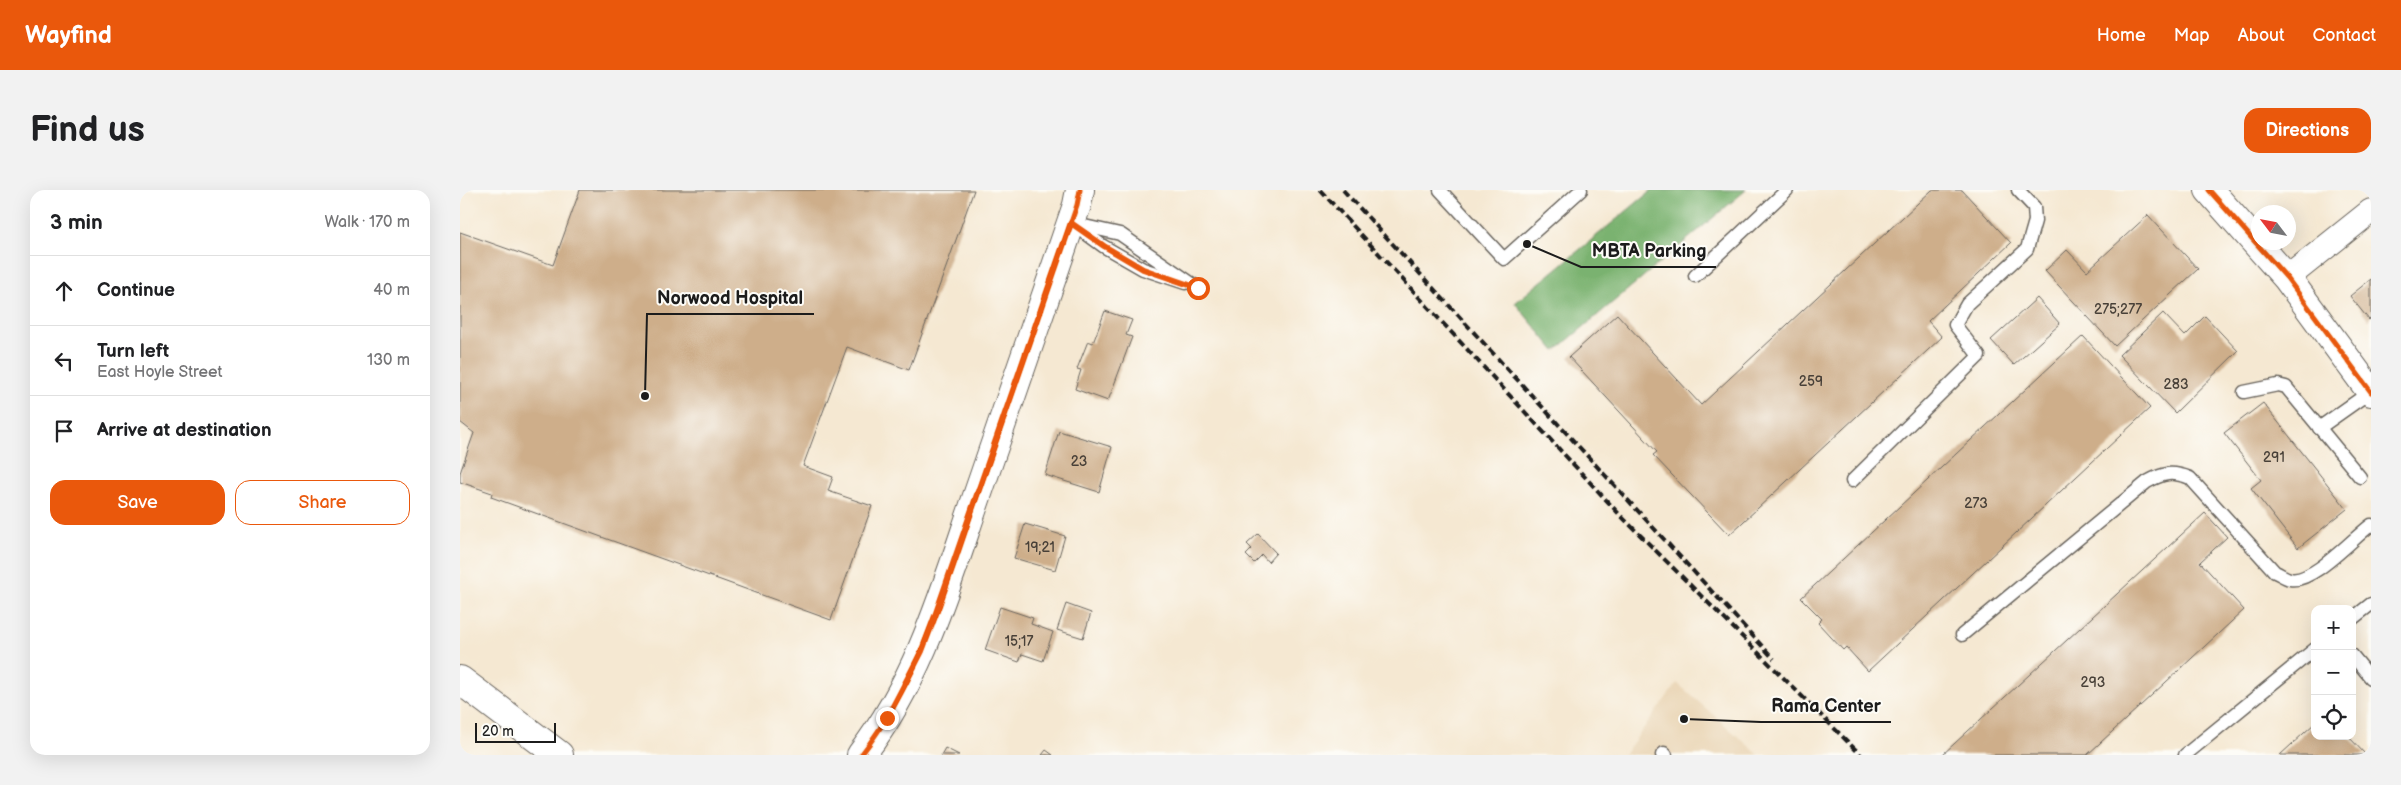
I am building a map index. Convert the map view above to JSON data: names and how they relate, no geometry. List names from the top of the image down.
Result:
{
  "places": ["MBTA Parking", "Norwood Hospital", "Rama Center"],
  "house_numbers": [
    "275;277",
    "259",
    "283",
    "291",
    "23",
    "273",
    "19;21",
    "15;17",
    "293"
  ],
  "scale_bar": "20 m",
  "north": "top left",
  "page": {
    "header": "Wayfind",
    "nav": [
      "Home",
      "Map",
      "About",
      "Contact"
    ],
    "buttons": [
      "Directions",
      ["Save", "Share"]
    ],
    "title": "Find us",
    "heading": ["3 min", "Walk · 170 m"],
    "list": [
      ["Continue", "40 m"],
      ["Turn left", "East Hoyle Street", "130 m"],
      "Arrive at destination"
    ],
    "map_buttons": ["+", "−"],
    "scale": "20 m"
  }
}
